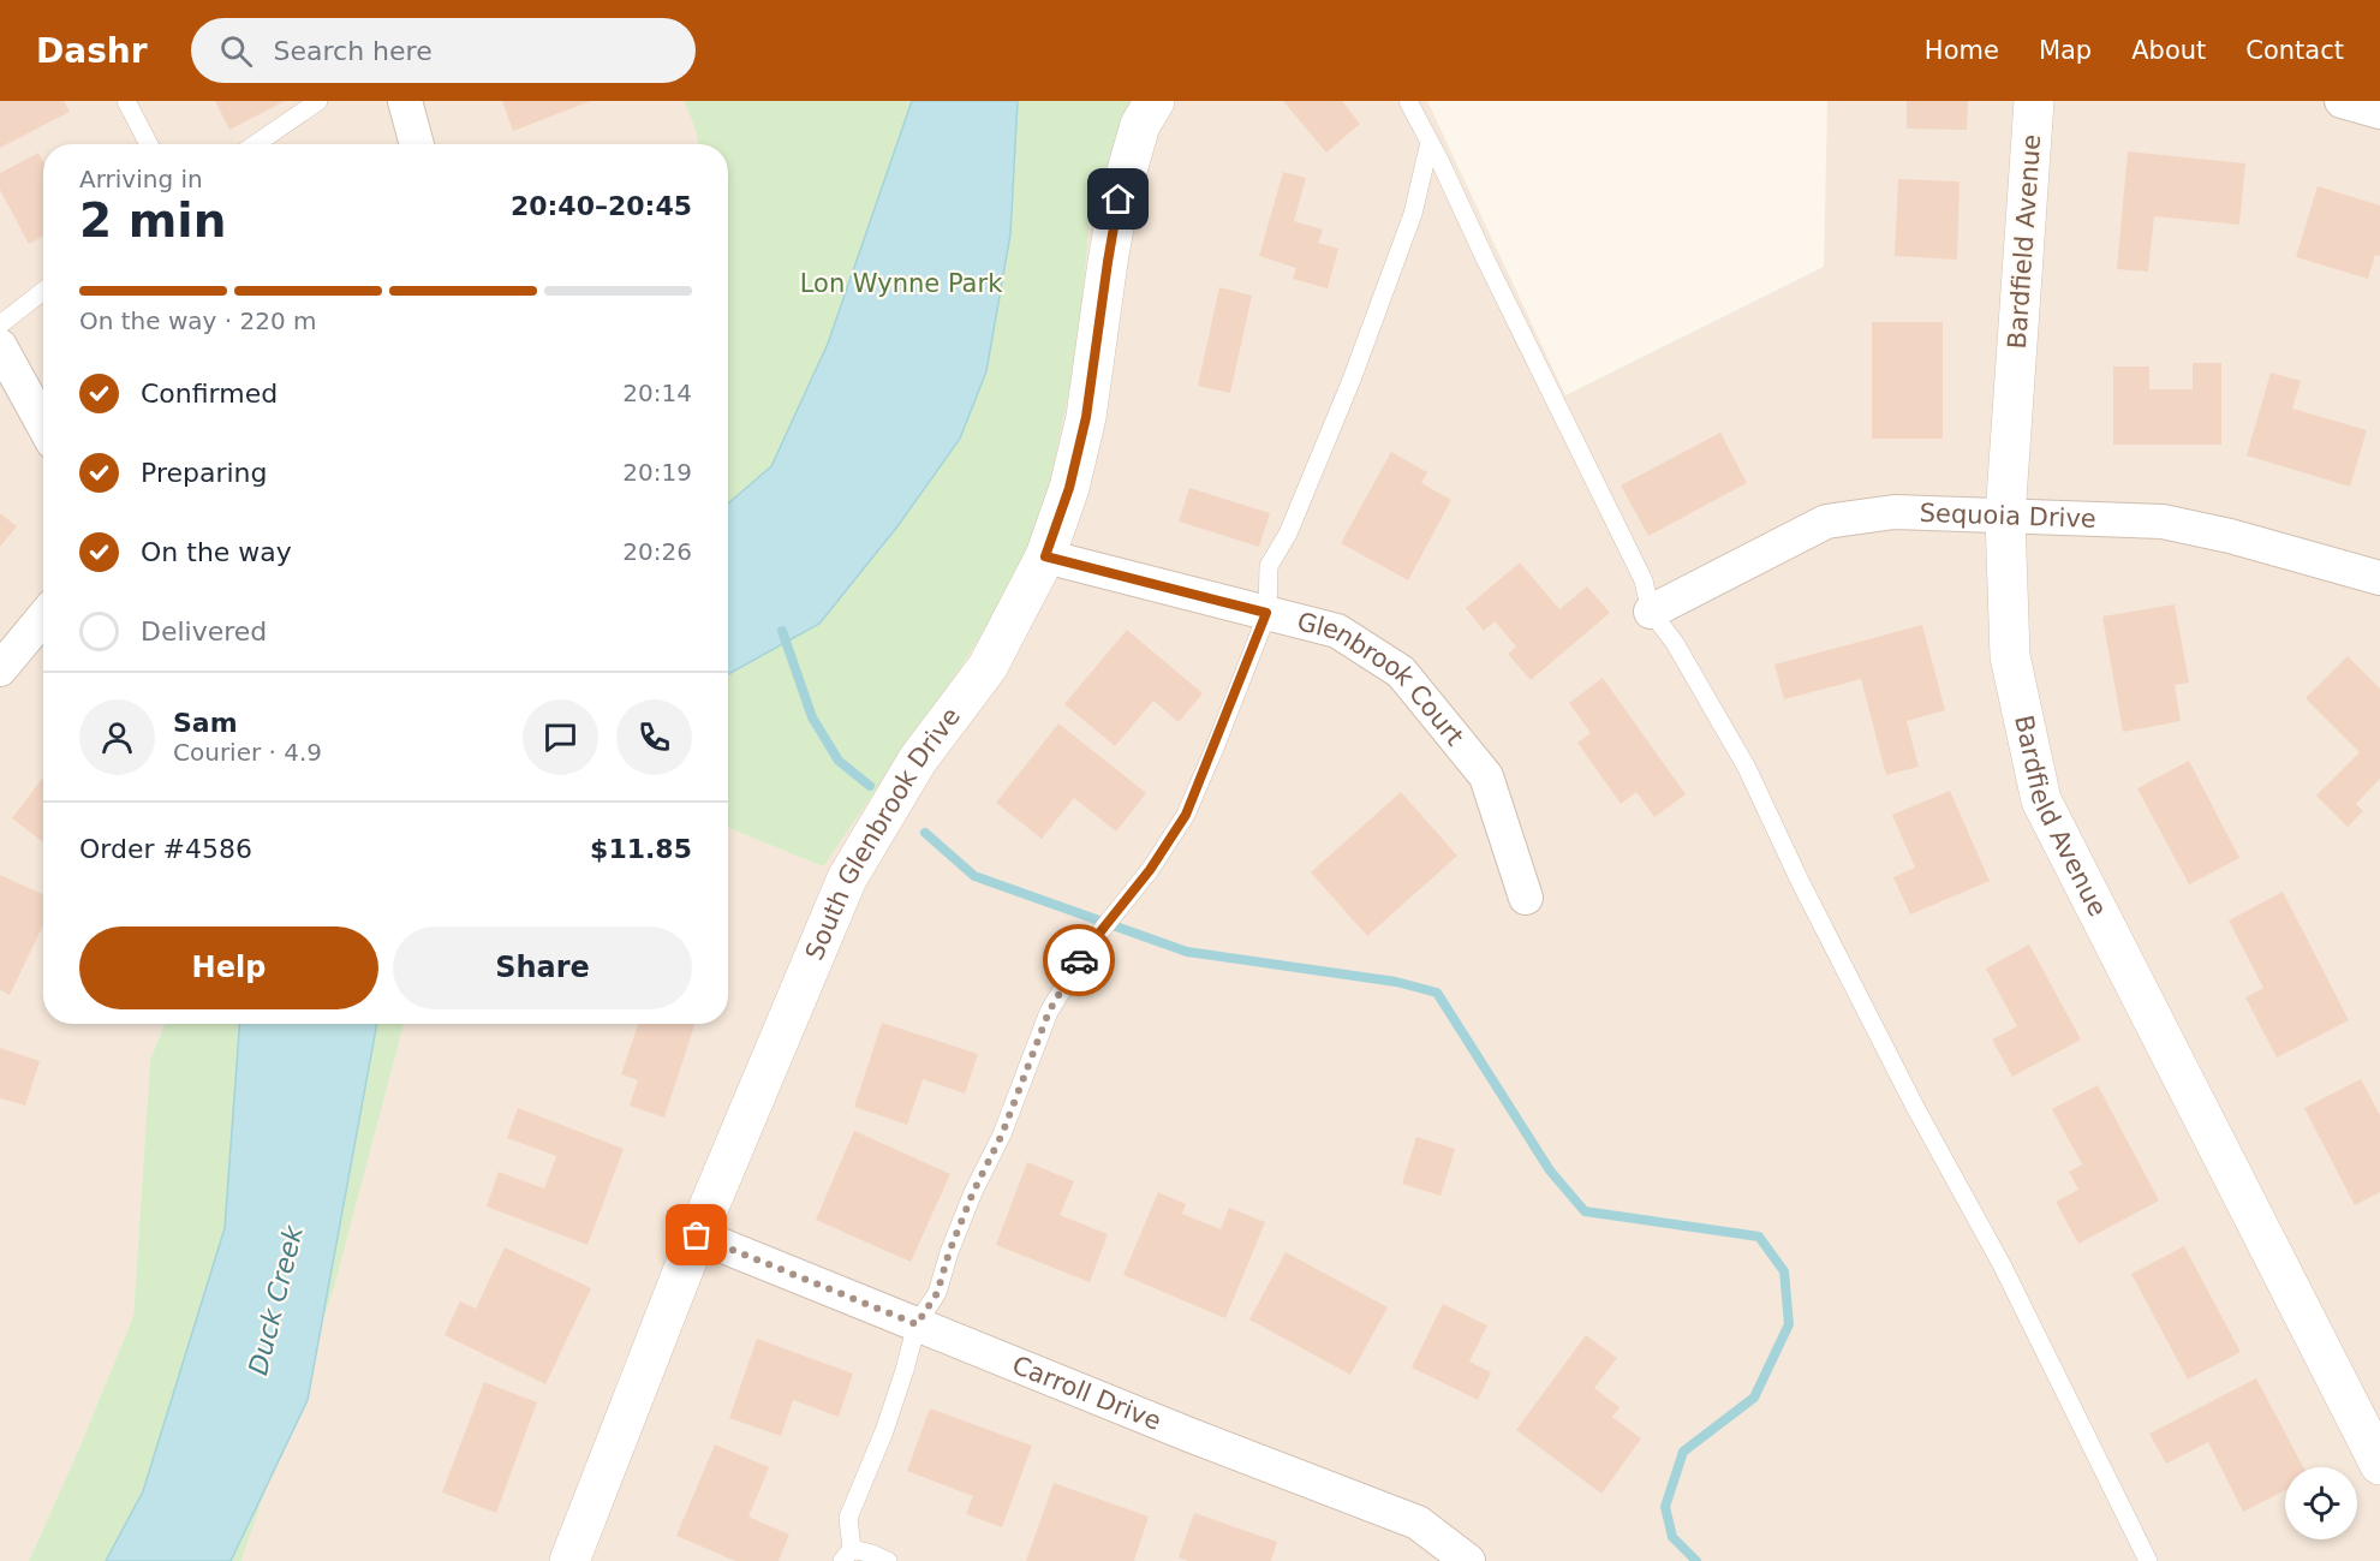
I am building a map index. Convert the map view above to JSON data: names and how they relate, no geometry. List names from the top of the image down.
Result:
{
  "streets": {
    "street": [
      "Bardfield Avenue",
      "Sequoia Drive",
      "Glenbrook Court",
      "South Glenbrook Drive",
      "Carroll Drive"
    ]
  },
  "crossings": [
    ["Bardfield Avenue", "Sequoia Drive"],
    ["Glenbrook Court", "South Glenbrook Drive"],
    ["South Glenbrook Drive", "Carroll Drive"]
  ],
  "water": ["Duck Creek"],
  "parks": ["Lon Wynne Park"],
  "page": {
    "header": "Dashr",
    "search": "Search here",
    "nav": [
      "Home",
      "Map",
      "About",
      "Contact"
    ],
    "heading": ["2 min", "Arriving in", "20:40–20:45"],
    "panel": [
      "Sam",
      "Courier · 4.9",
      "Order #4586",
      "$11.85"
    ],
    "bar": "On the way · 220 m",
    "list": [
      ["Confirmed", "20:14"],
      ["Preparing", "20:19"],
      ["On the way", "20:26"],
      "Delivered"
    ],
    "buttons": ["Help", "Share"]
  }
}
